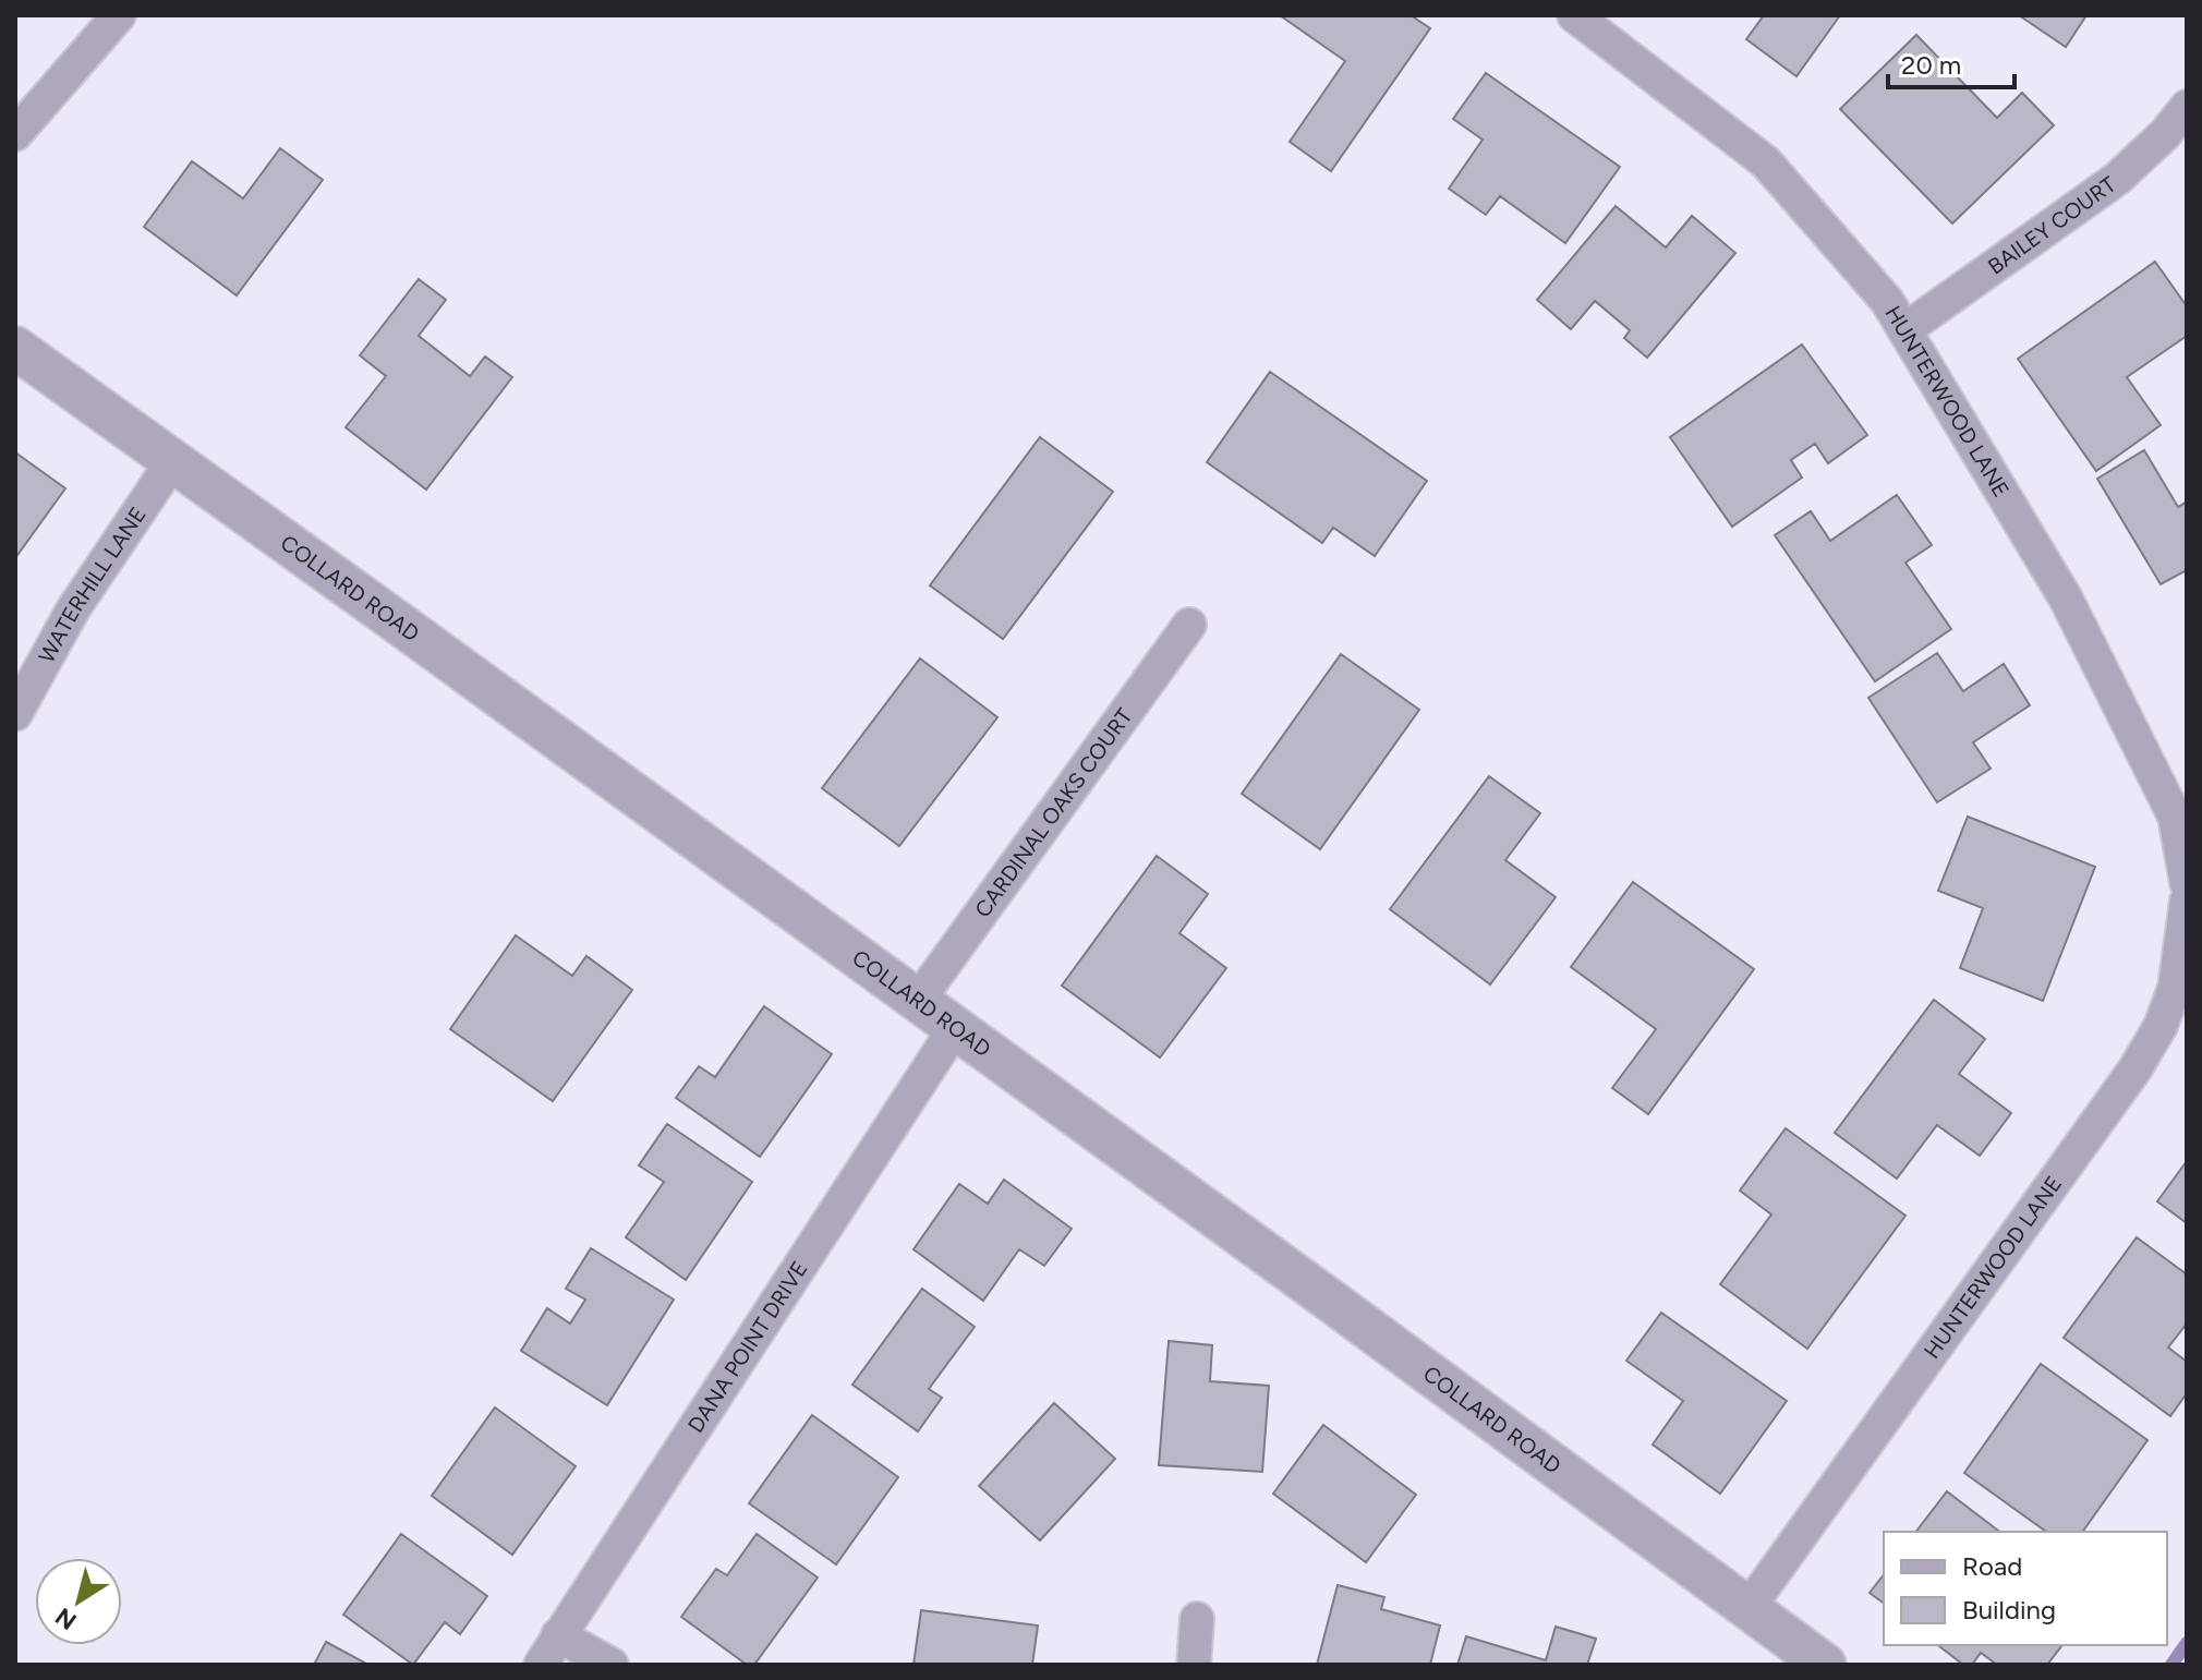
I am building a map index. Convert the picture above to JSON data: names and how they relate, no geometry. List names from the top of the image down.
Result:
{
  "streets": {
    "street": [
      "BAILEY COURT",
      "HUNTERWOOD LANE",
      "WATERHILL LANE",
      "COLLARD ROAD",
      "CARDINAL OAKS COURT",
      "DANA POINT DRIVE"
    ]
  },
  "crossings": [
    ["BAILEY COURT", "HUNTERWOOD LANE"],
    ["HUNTERWOOD LANE", "COLLARD ROAD"],
    ["WATERHILL LANE", "COLLARD ROAD"],
    ["COLLARD ROAD", "CARDINAL OAKS COURT"],
    ["COLLARD ROAD", "DANA POINT DRIVE"]
  ],
  "legend": ["Road", "Building"],
  "scale_bar": "20 m",
  "north": "bottom left"
}
